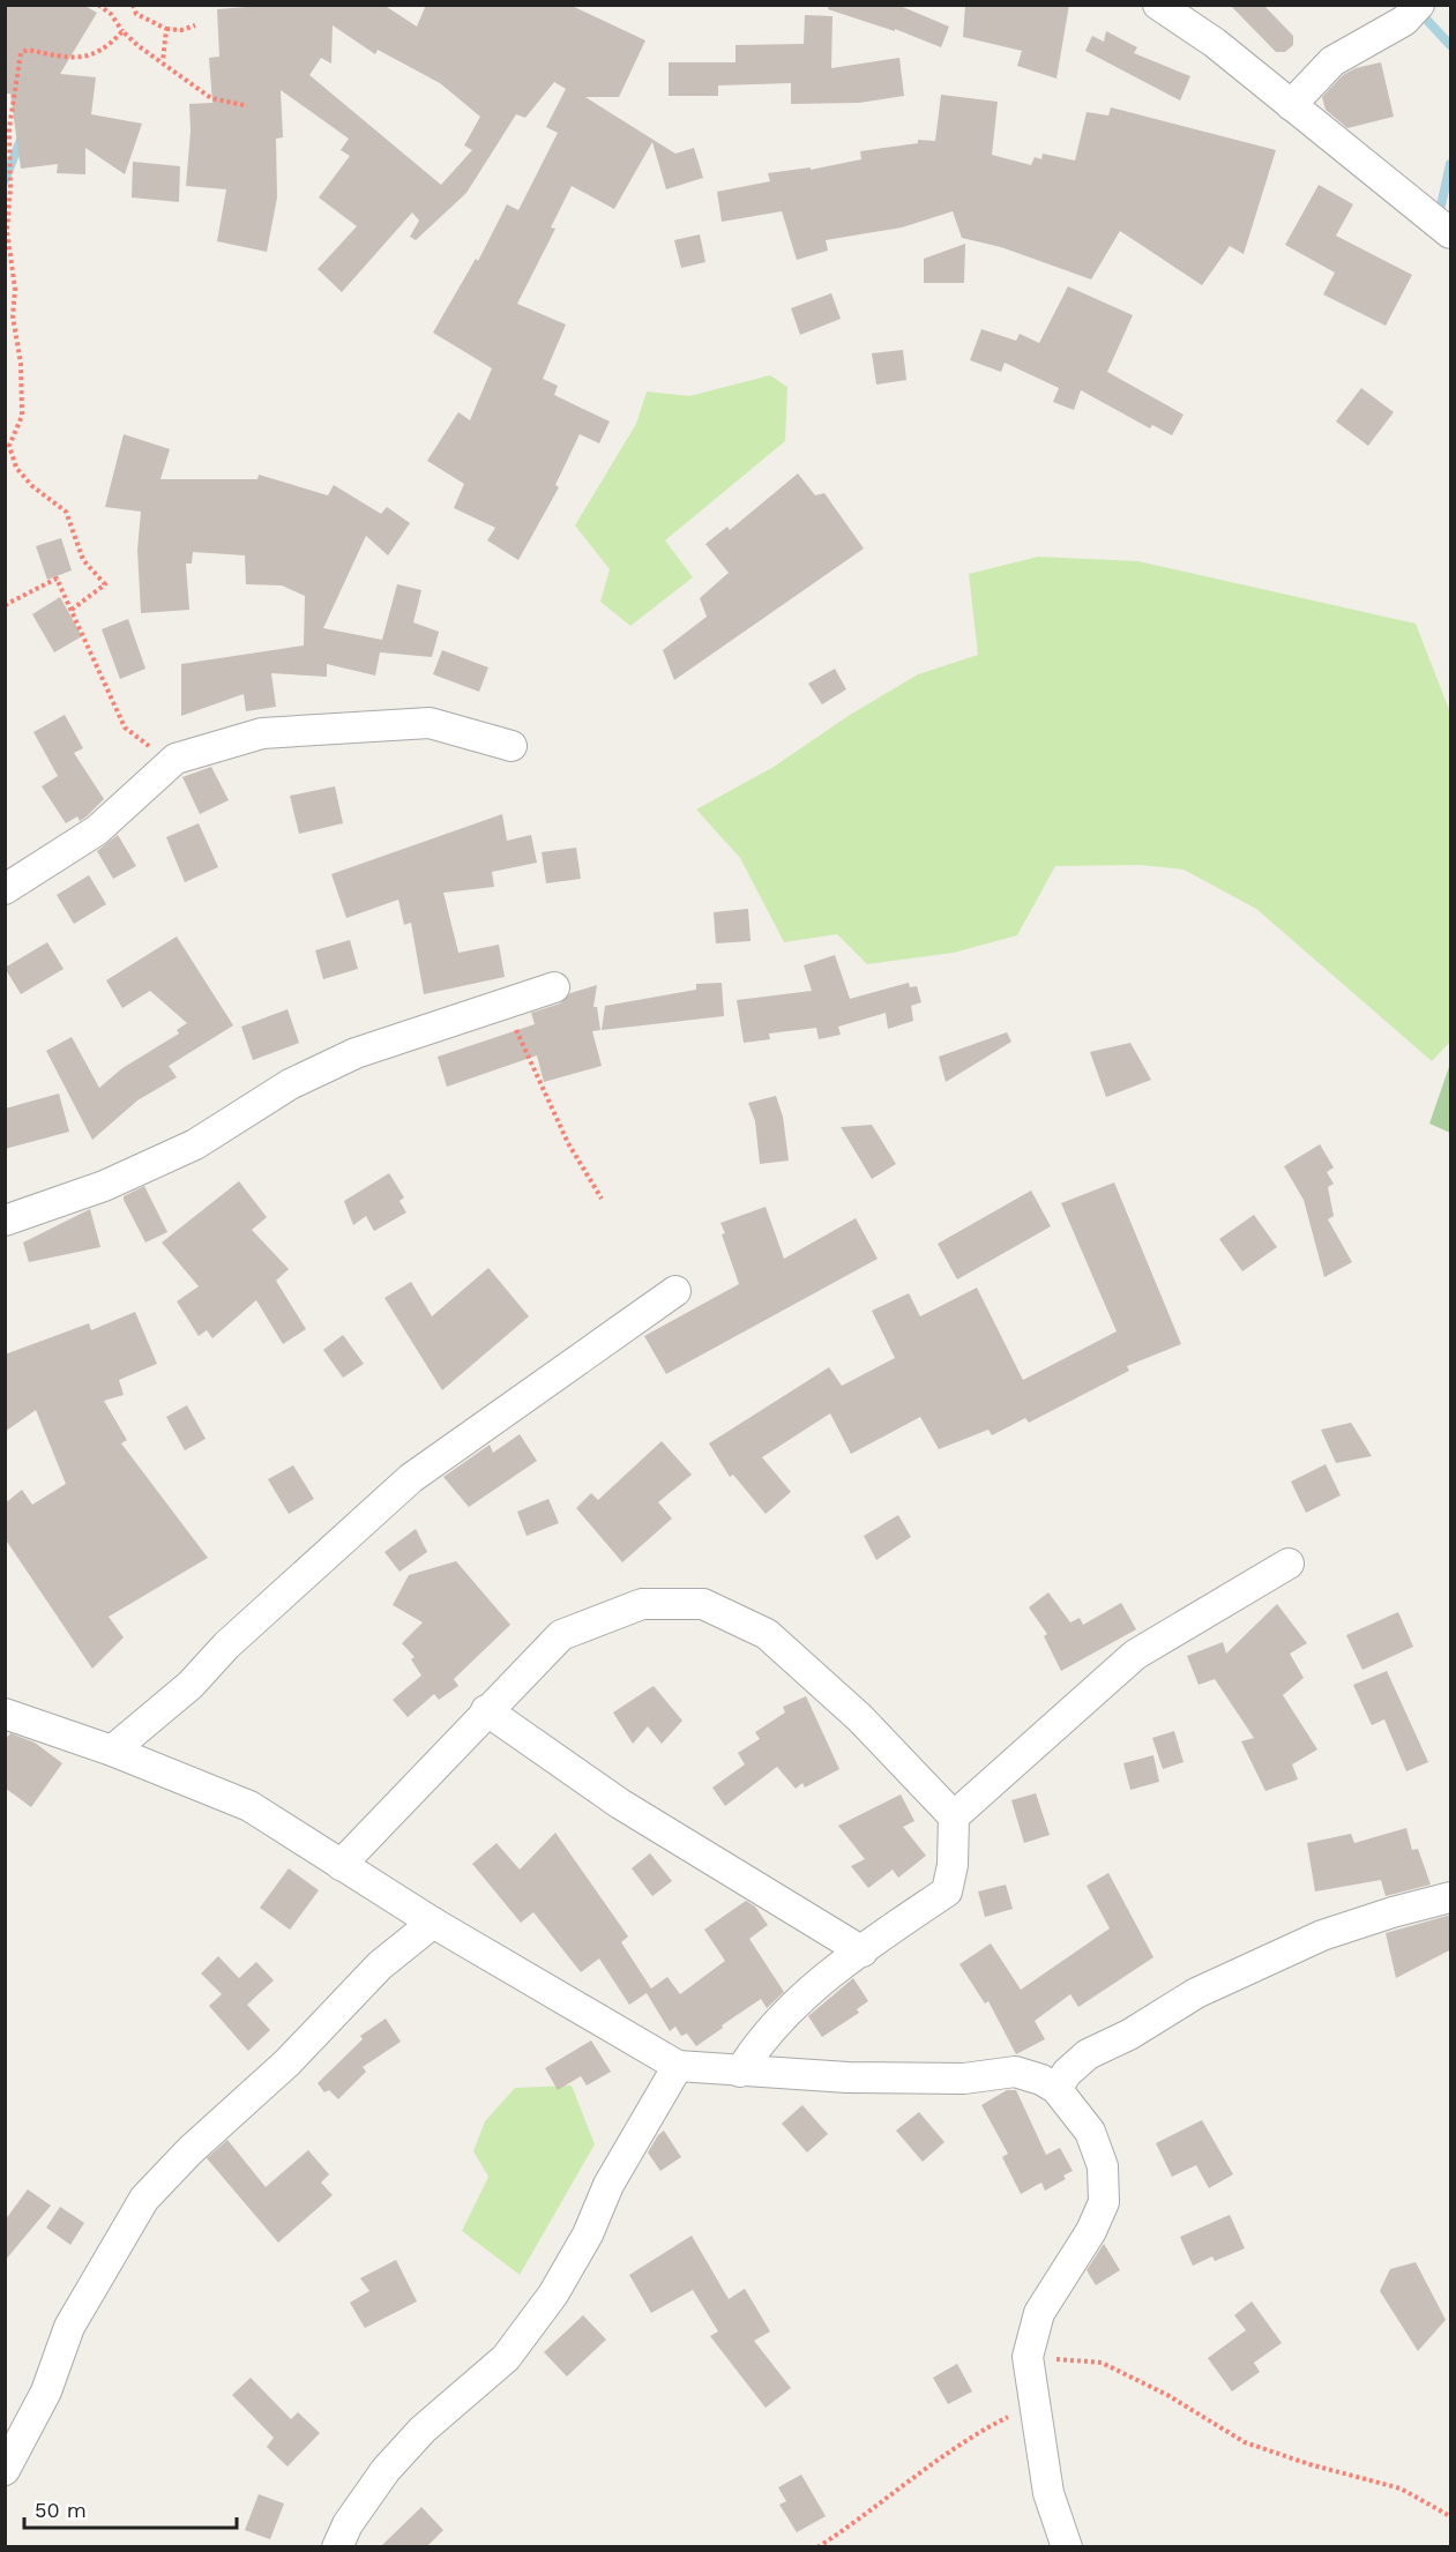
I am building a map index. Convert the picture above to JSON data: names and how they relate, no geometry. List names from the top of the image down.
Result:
{
  "scale_bar": "50 m"
}
